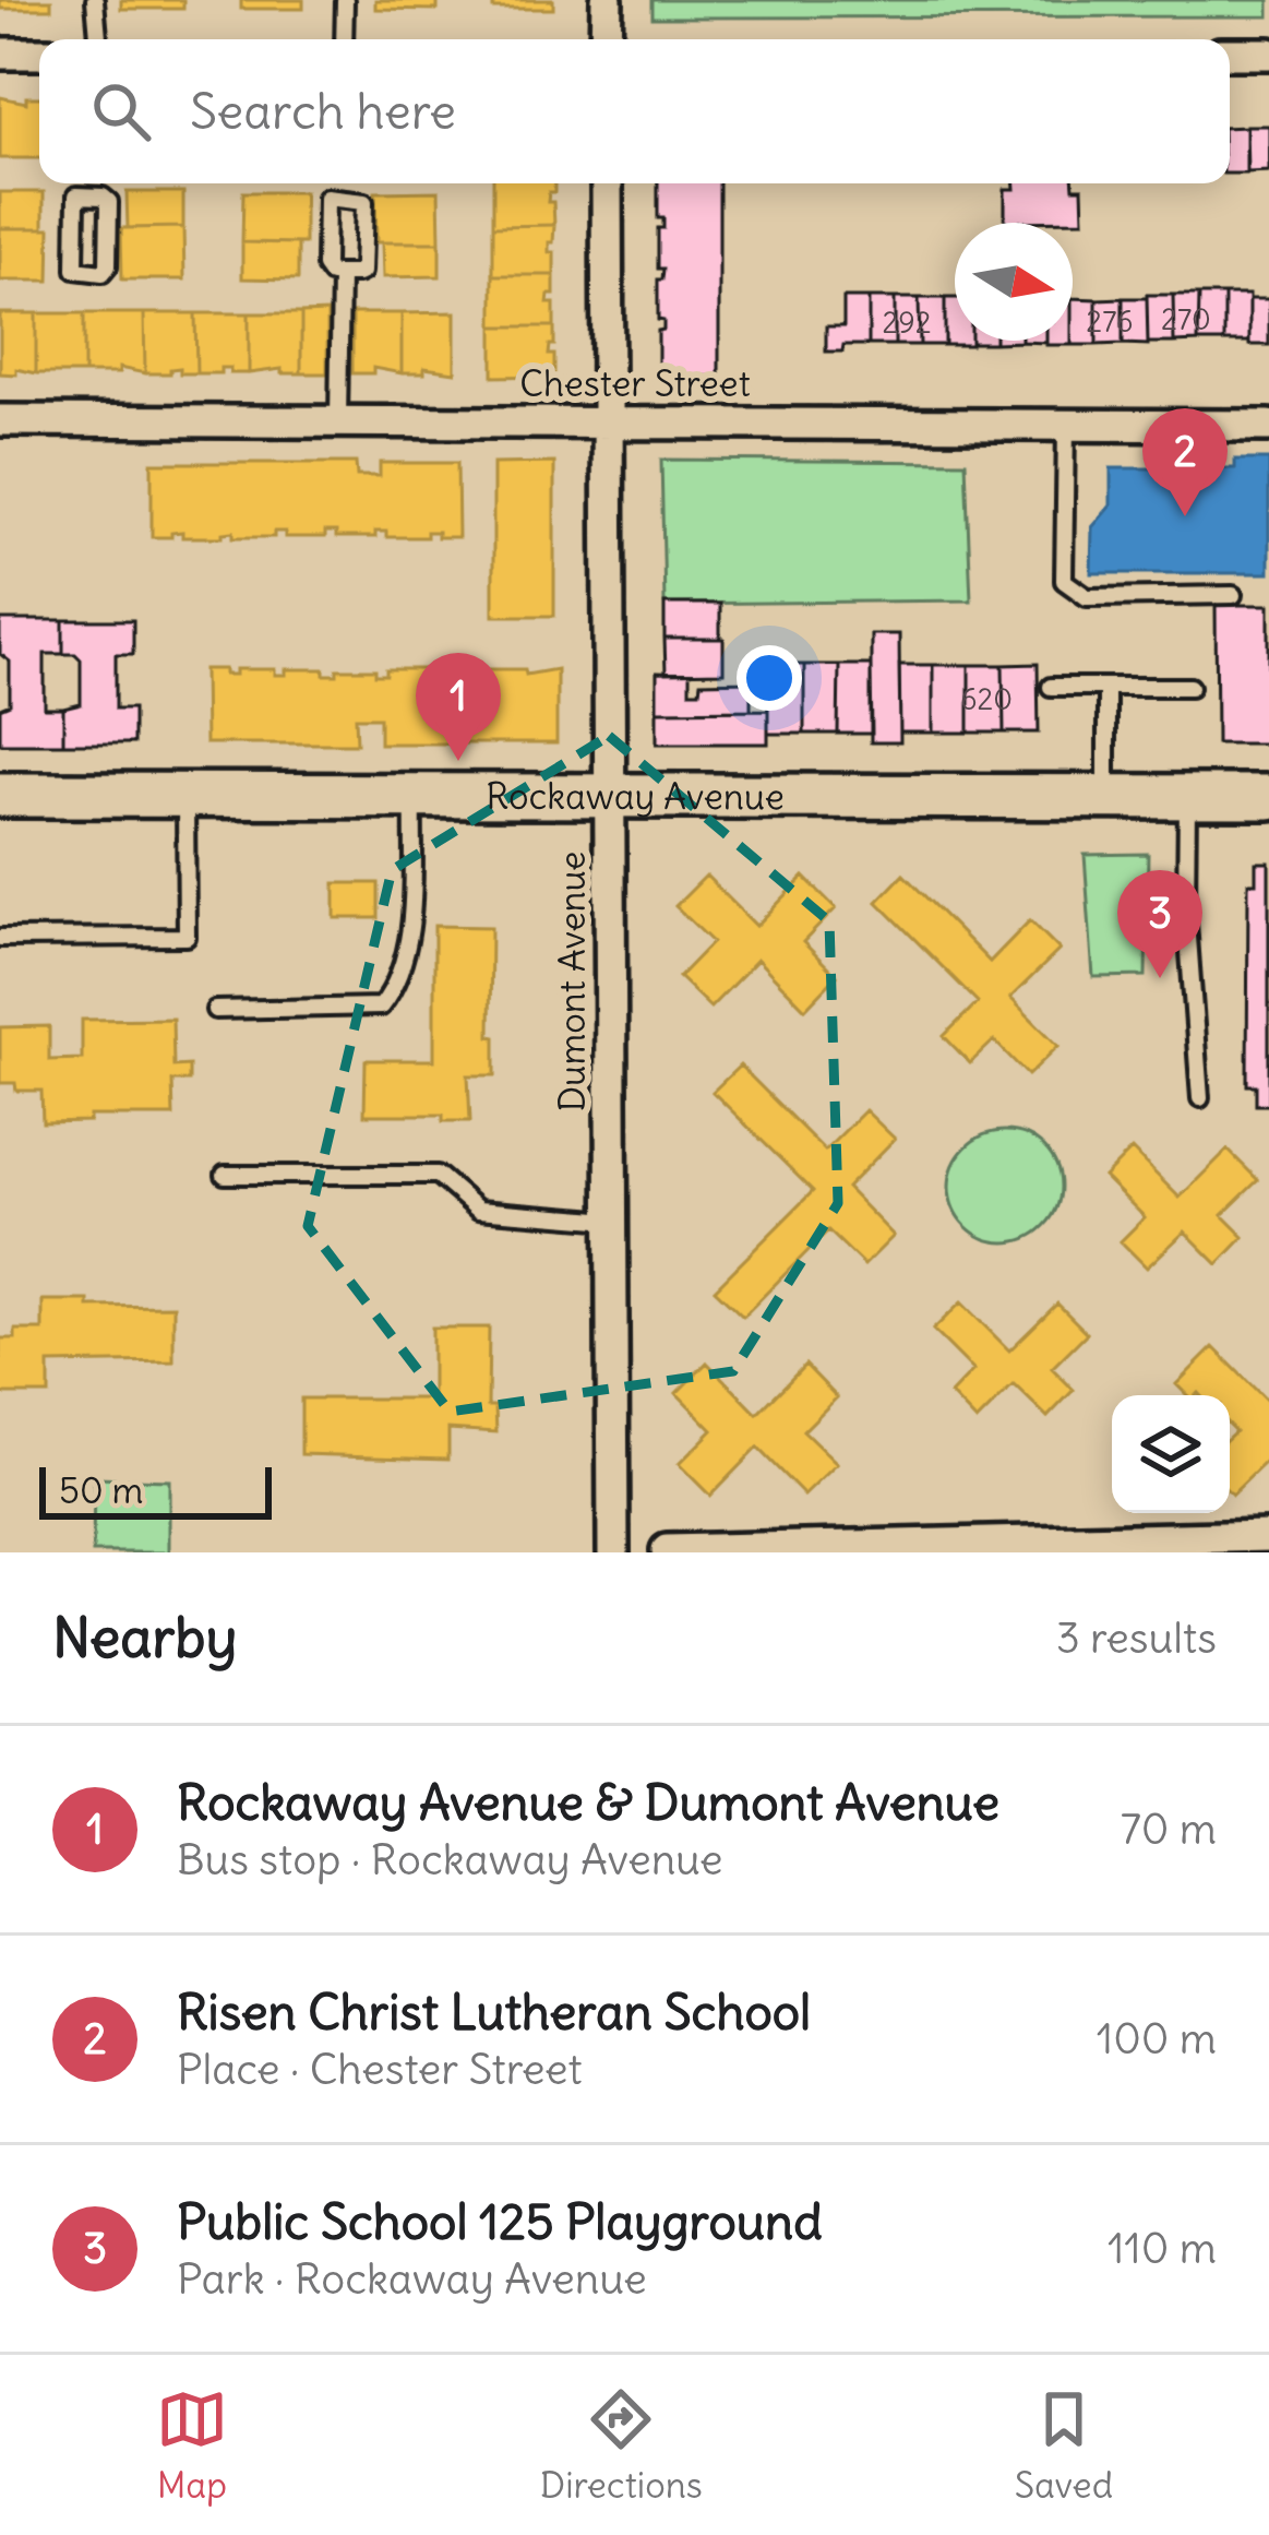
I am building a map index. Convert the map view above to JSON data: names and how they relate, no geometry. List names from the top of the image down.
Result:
{
  "streets": {
    "street": ["Chester Street", "Rockaway Avenue", "Dumont Avenue"]
  },
  "crossings": [
    ["Chester Street", "Dumont Avenue"],
    ["Rockaway Avenue", "Dumont Avenue"]
  ],
  "house_numbers": [
    "270",
    "276",
    "292",
    "620"
  ],
  "scale_bar": "50 m",
  "north": "right",
  "page": {
    "search": "Search here",
    "pins": ["2", "1", "3"],
    "scale": "50 m",
    "heading": ["Nearby", "3 results"],
    "list": [
      {
        "mark": "1",
        "name": "Rockaway Avenue & Dumont Avenue",
        "note": "Bus stop · Rockaway Avenue",
        "value": "70 m"
      },
      {
        "mark": "2",
        "name": "Risen Christ Lutheran School",
        "note": "Place · Chester Street",
        "value": "100 m"
      },
      {
        "mark": "3",
        "name": "Public School 125 Playground",
        "note": "Park · Rockaway Avenue",
        "value": "110 m"
      }
    ],
    "nav": ["Map", "Directions", "Saved"]
  }
}
